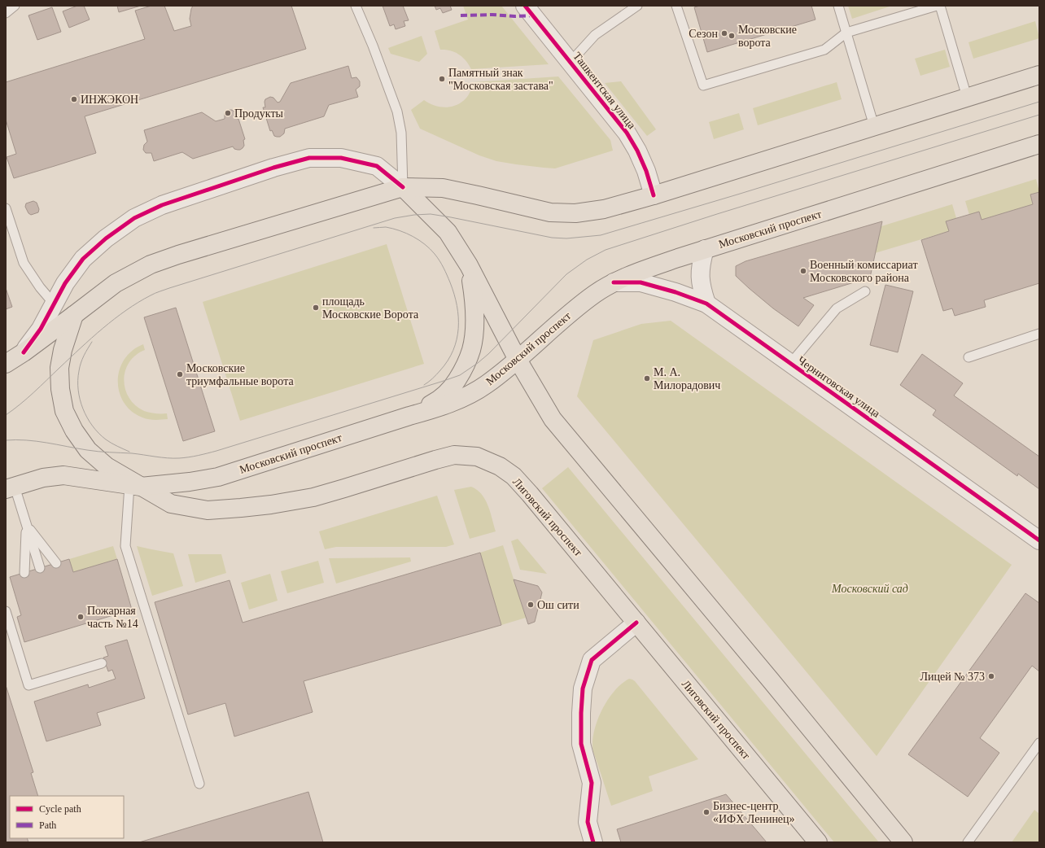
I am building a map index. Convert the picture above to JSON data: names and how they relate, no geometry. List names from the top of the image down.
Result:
{
  "streets": {
    "main road": ["Московский проспект", "Лиговский проспект"],
    "street": ["Ташкентская улица", "Черниговская улица"]
  },
  "crossings": [
    ["Московский проспект", "Черниговская улица"],
    ["Московский проспект", "Лиговский проспект"]
  ],
  "parks": ["Московский сад"],
  "places": [
    "Сезон",
    "Московские ворота",
    "Памятный знак \"Московская застава\"",
    "ИНЖЭКОН",
    "Продукты",
    "Военный комиссариат Московского района",
    "площадь Московские Ворота",
    "Московские триумфальные ворота",
    "М. А. Милорадович",
    "Ош сити",
    "Пожарная часть №14",
    "Лицей № 373",
    "Бизнес-центр «ИФХ Ленинец»"
  ],
  "legend": ["Cycle path", "Path"]
}
